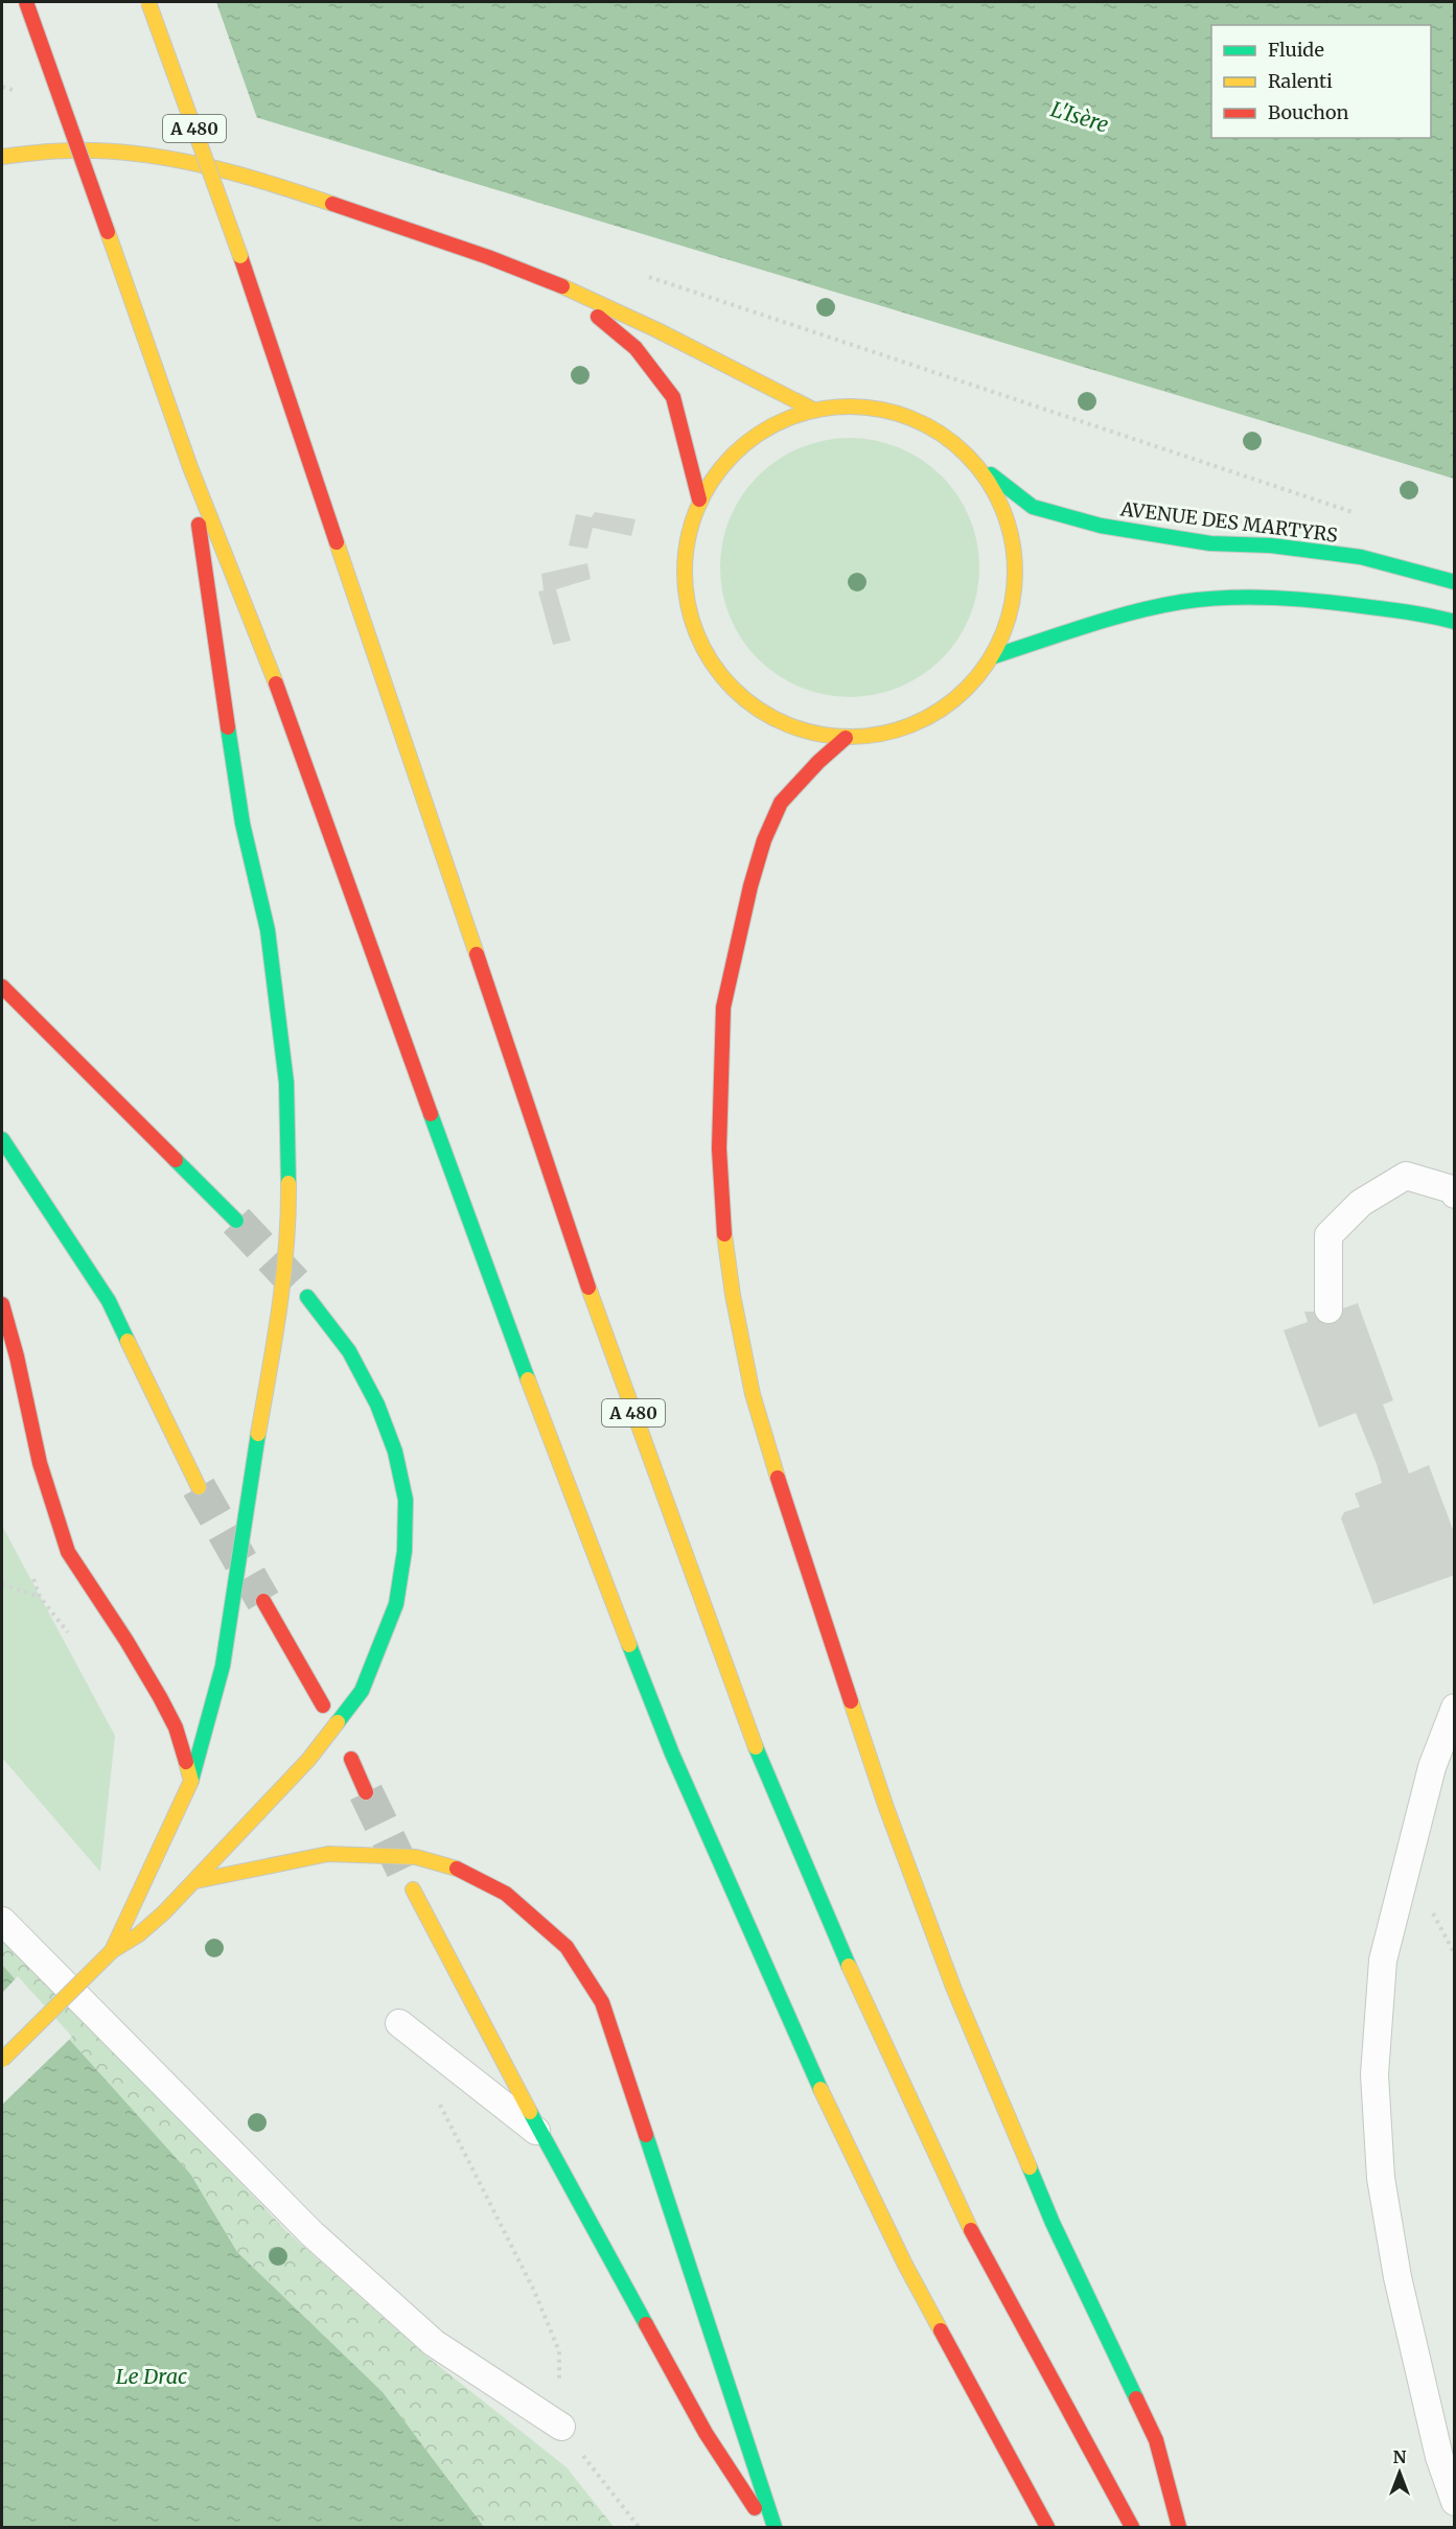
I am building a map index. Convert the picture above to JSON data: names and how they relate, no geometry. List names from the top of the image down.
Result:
{
  "streets": {
    "main road": ["A 480", "AVENUE DES MARTYRS"]
  },
  "water": ["L'Isère", "Le Drac"],
  "legend": ["Fluide", "Ralenti", "Bouchon"],
  "north": "top"
}
